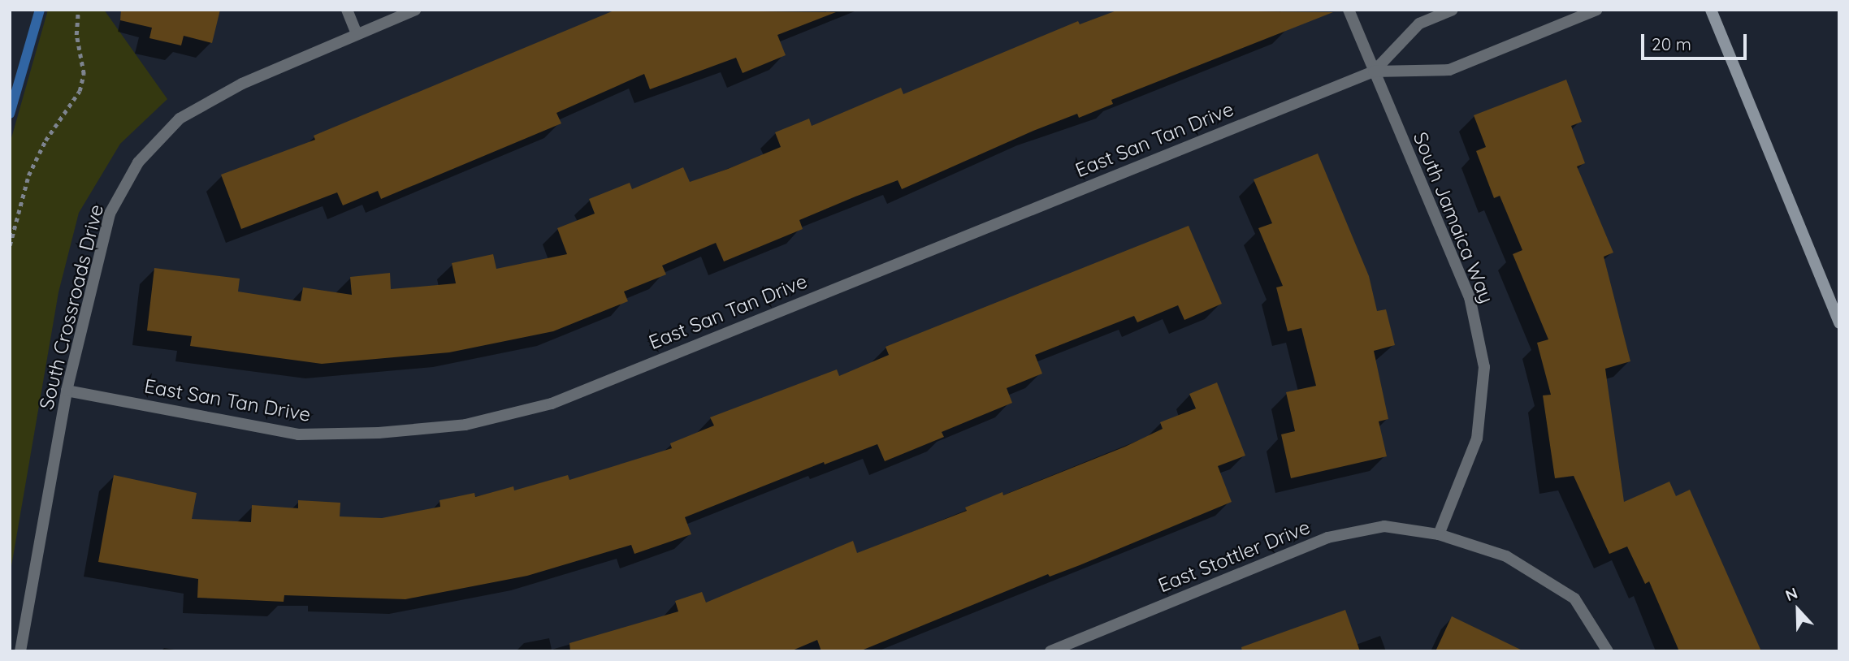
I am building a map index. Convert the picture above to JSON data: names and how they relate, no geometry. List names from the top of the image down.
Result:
{
  "streets": {
    "street": [
      "East San Tan Drive",
      "South Jamaica Way",
      "South Crossroads Drive",
      "East Stottler Drive"
    ]
  },
  "crossings": [
    ["East San Tan Drive", "South Jamaica Way"],
    ["East San Tan Drive", "South Crossroads Drive"],
    ["South Jamaica Way", "East Stottler Drive"]
  ],
  "scale_bar": "20 m",
  "north": "top"
}
